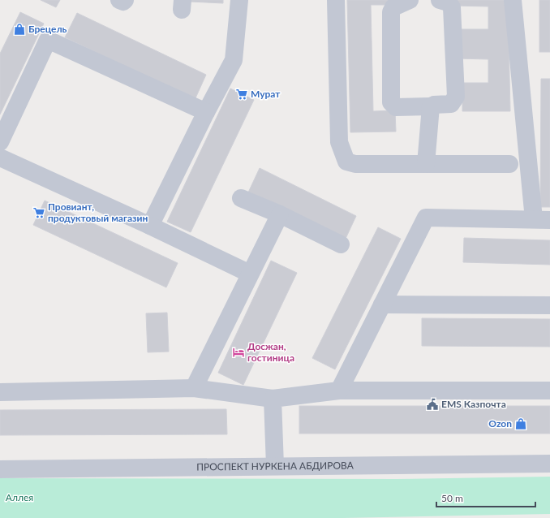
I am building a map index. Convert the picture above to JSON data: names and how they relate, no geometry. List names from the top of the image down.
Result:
{
  "streets": {
    "street": ["ПРОСПЕКТ НУРКЕНА АБДИРОВА"]
  },
  "parks": ["Аллея"],
  "places": {
    "shop": ["Брецель", "Ozon"],
    "supermarket": ["Мурат", "Провиант, продуктовый магазин"],
    "hotel": ["Досжан, гостиница"],
    "public building": ["EMS Казпочта"]
  },
  "scale_bar": "50 m"
}
